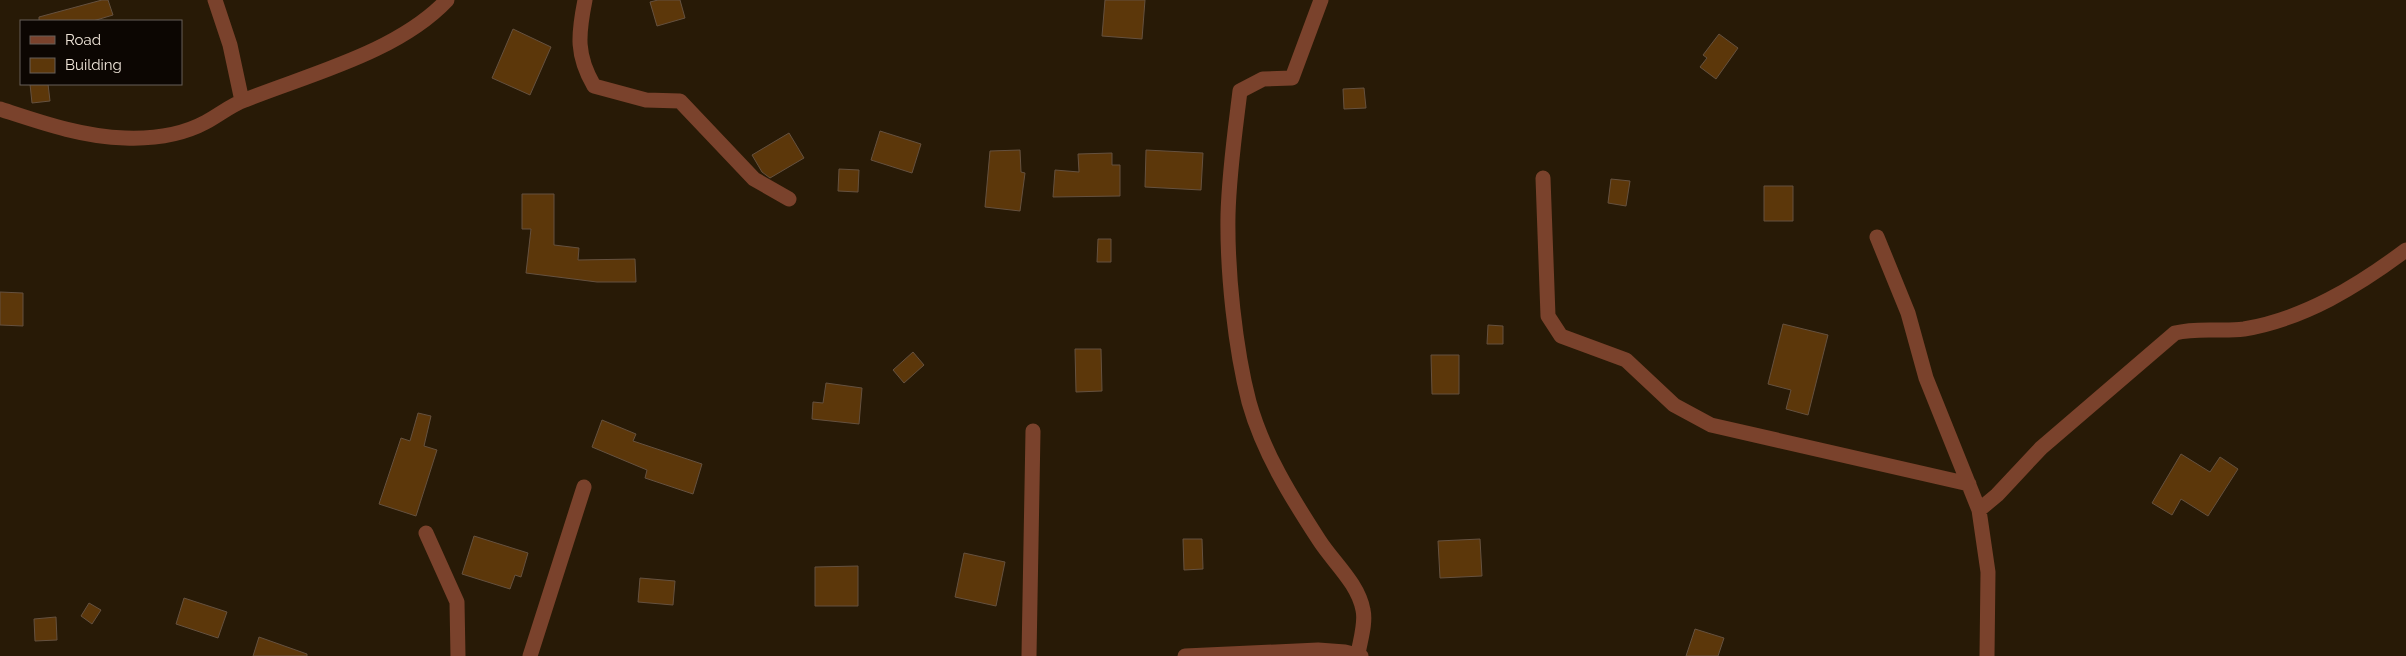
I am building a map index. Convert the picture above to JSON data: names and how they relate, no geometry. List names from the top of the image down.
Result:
{
  "legend": ["Road", "Building"]
}
